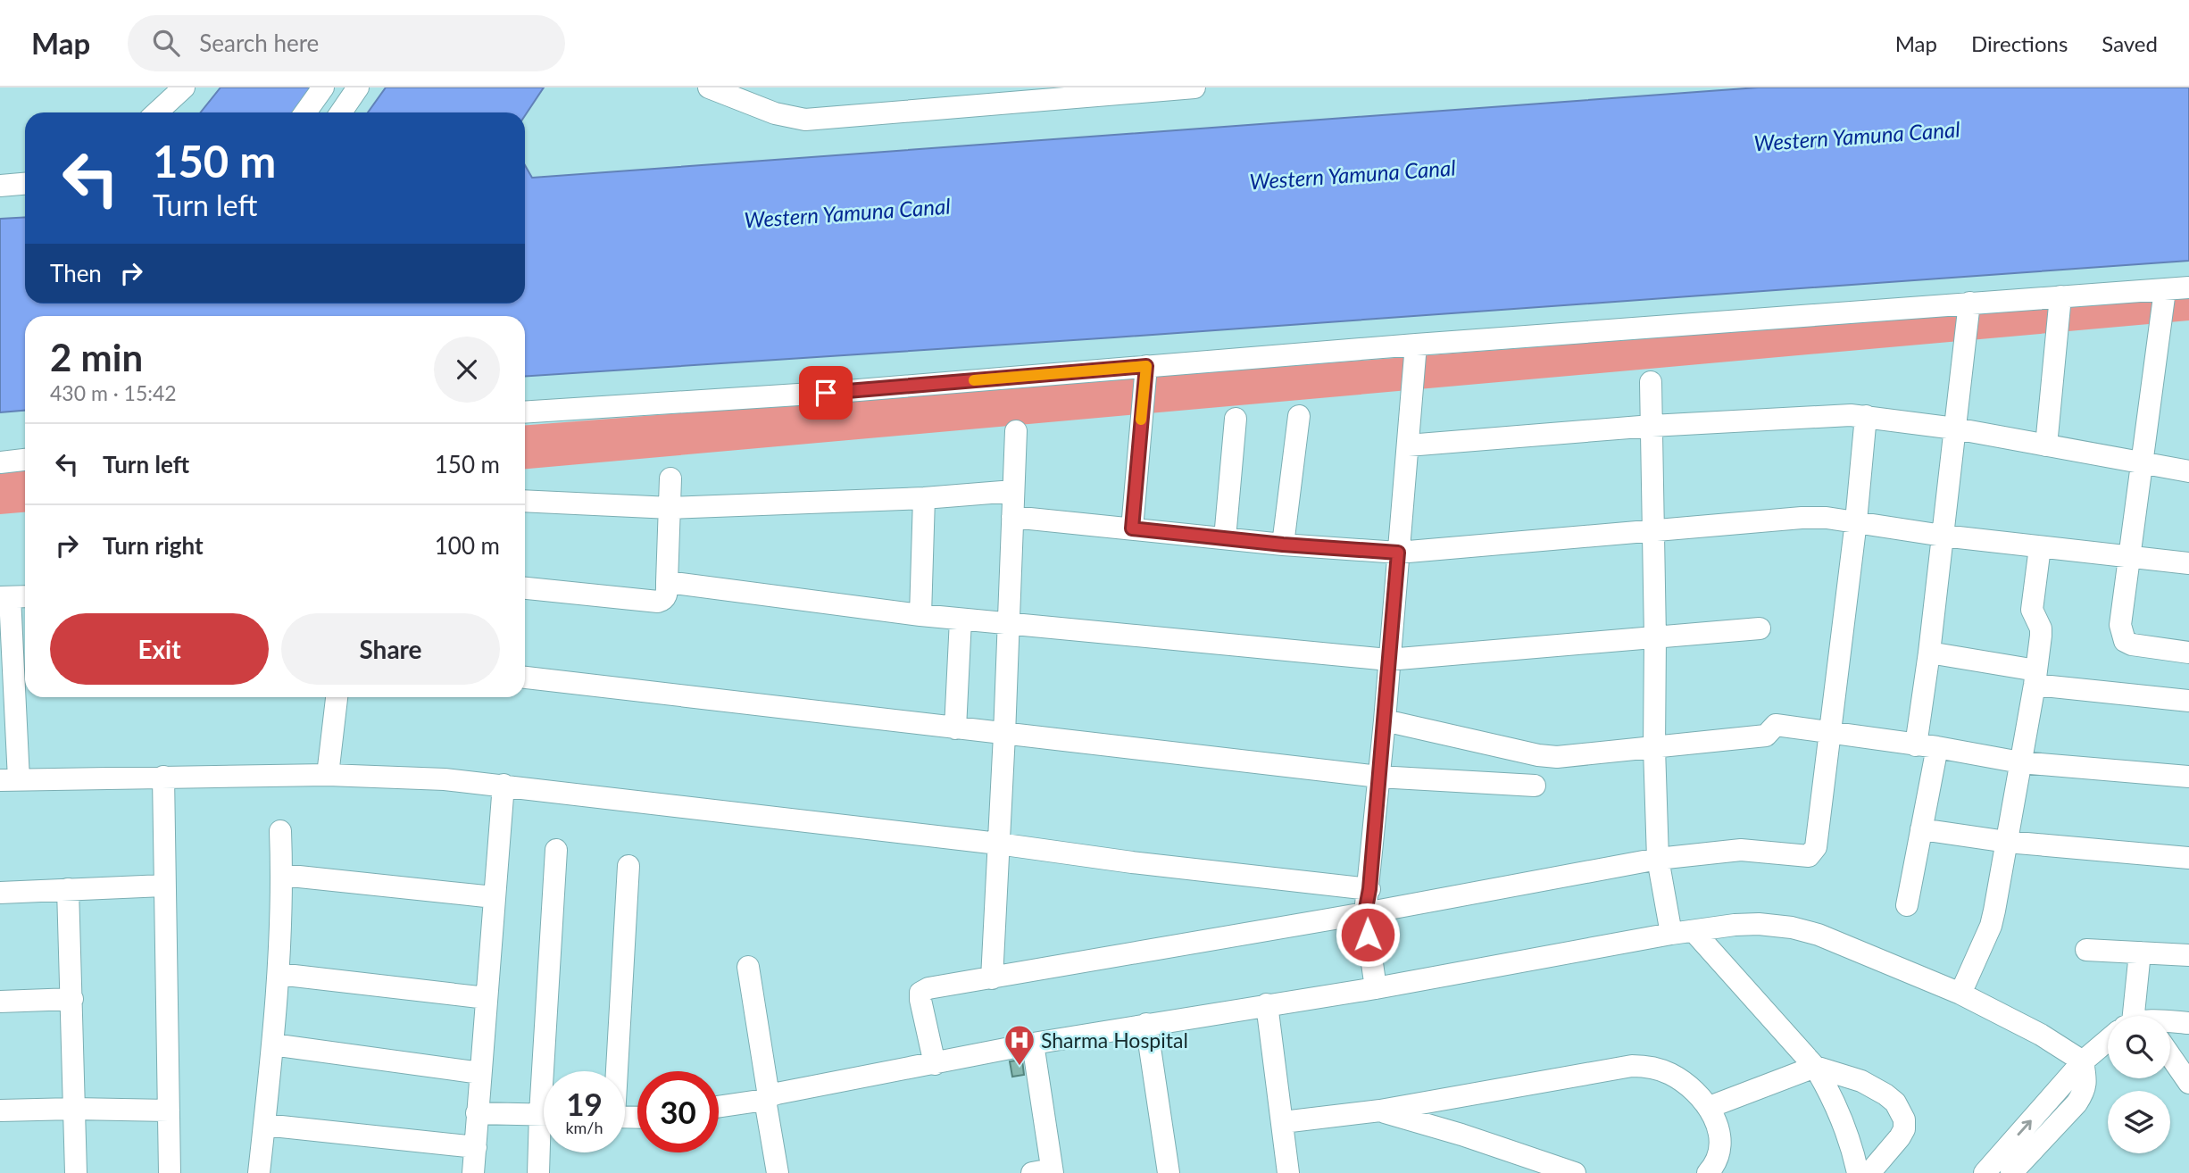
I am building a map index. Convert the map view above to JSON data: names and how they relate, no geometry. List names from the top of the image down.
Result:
{
  "water": ["Western Yamuna Canal"],
  "places": {
    "hospital": ["Sharma Hospital"]
  },
  "page": {
    "header": "Map",
    "search": "Search here",
    "nav": ["Map", "Directions", "Saved"],
    "turn": ["150 m", "Turn left"],
    "then": "Then",
    "heading": ["2 min", "430 m · 15:42"],
    "list": [
      {
        "name": "Turn left",
        "value": "150 m"
      },
      {
        "name": "Turn right",
        "value": "100 m"
      }
    ],
    "buttons": ["Exit", "Share"],
    "speed": "19 km/h",
    "limit": "30"
  }
}
